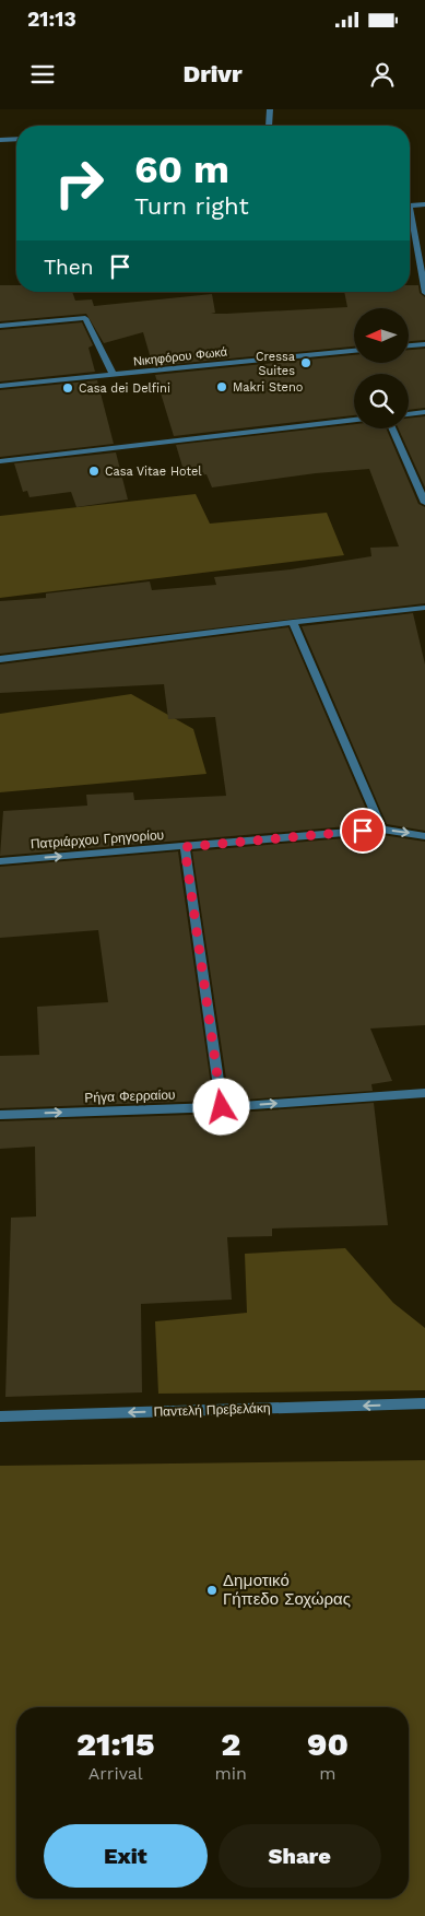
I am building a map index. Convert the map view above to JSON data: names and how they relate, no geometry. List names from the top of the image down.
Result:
{
  "streets": {
    "street": [
      "Νικηφόρου Φωκά",
      "Πατριάρχου Γρηγορίου",
      "Ρήγα Φερραίου",
      "Παντελή Πρεβελάκη"
    ]
  },
  "one_way": ["Πατριάρχου Γρηγορίου", "Ρήγα Φερραίου", "Παντελή Πρεβελάκη"],
  "places": [
    "Cressa Suites",
    "Makri Steno",
    "Casa dei Delfini",
    "Casa Vitae Hotel",
    "Δημοτικό Γήπεδο Σοχώρας"
  ],
  "north": "left",
  "page": {
    "status": "21:13",
    "header": "Drivr",
    "turn": ["60 m", "Turn right"],
    "then": "Then",
    "eta": [
      "21:15",
      "Arrival",
      "2",
      "min",
      "90",
      "m"
    ],
    "buttons": ["Exit", "Share"]
  }
}
